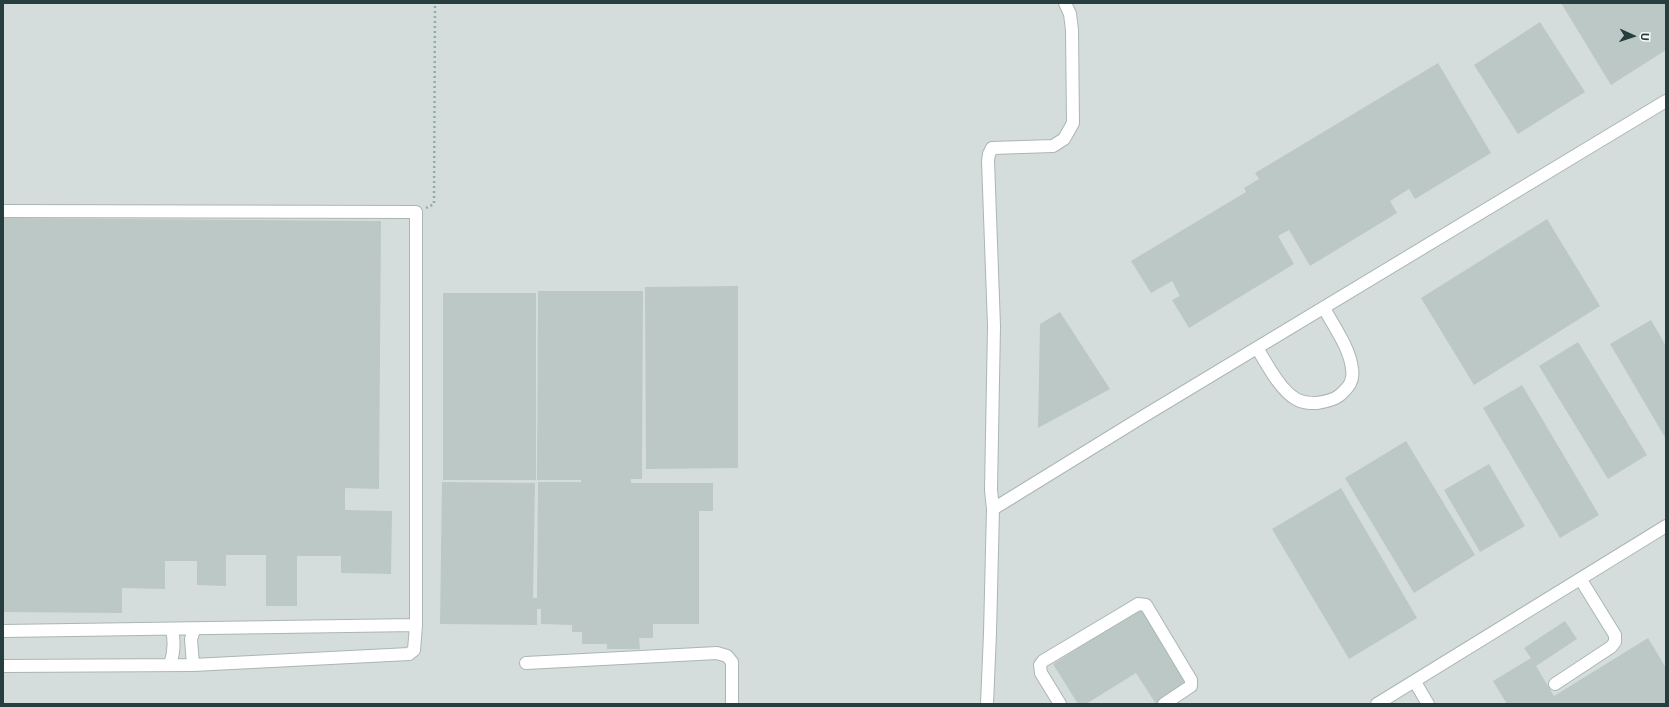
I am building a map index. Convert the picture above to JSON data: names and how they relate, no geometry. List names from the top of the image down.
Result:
{
  "north": "right"
}
